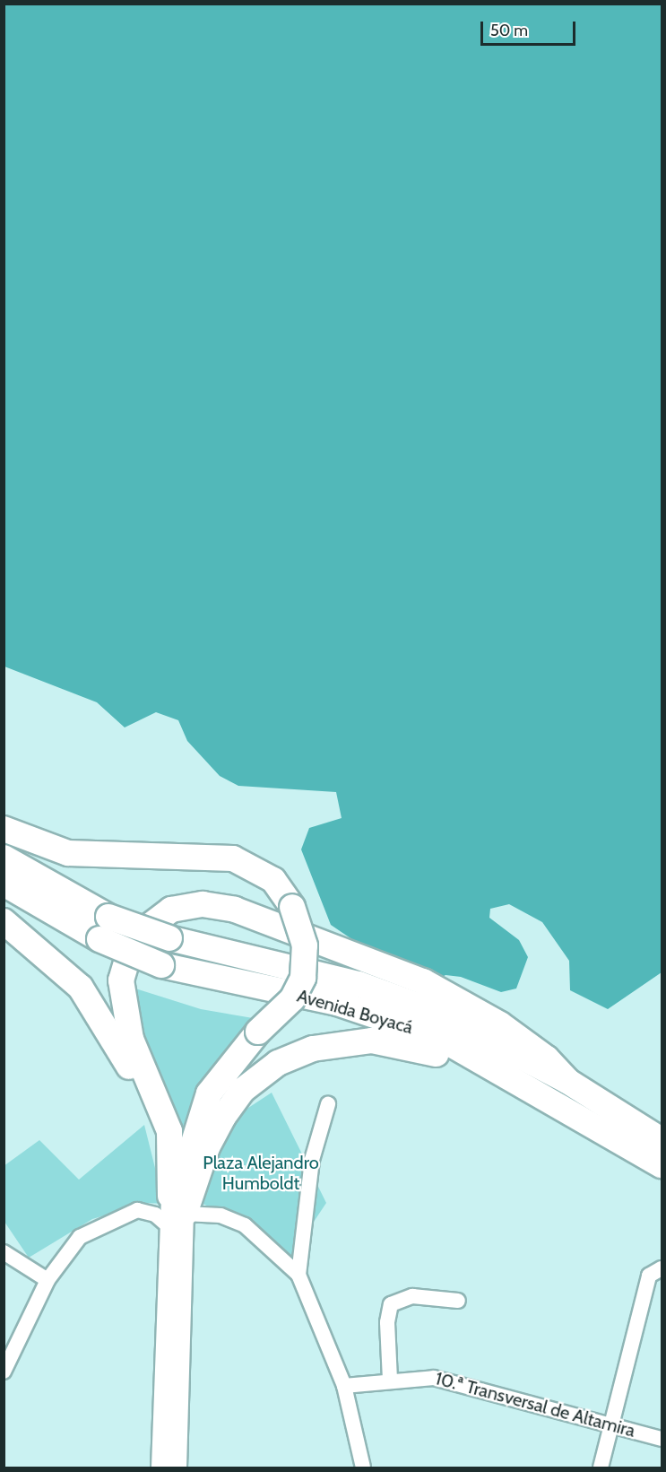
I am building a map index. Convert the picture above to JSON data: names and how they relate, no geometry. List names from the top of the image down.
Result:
{
  "streets": {
    "highway": ["Avenida Boyacá"],
    "street": ["10.ª Transversal de Altamira"]
  },
  "parks": ["Plaza Alejandro Humboldt"],
  "scale_bar": "50 m"
}
